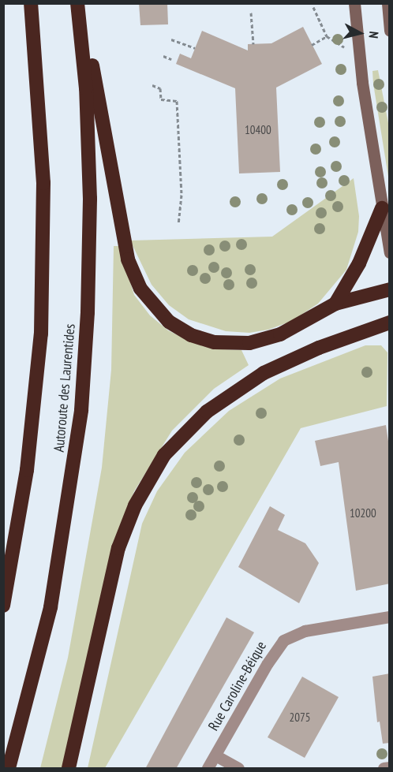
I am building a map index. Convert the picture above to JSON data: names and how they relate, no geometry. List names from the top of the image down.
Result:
{
  "streets": {
    "highway": ["Autoroute des Laurentides"],
    "street": ["Rue Caroline-Béique"]
  },
  "house_numbers": ["10400", "10200", "2075"],
  "north": "right"
}
